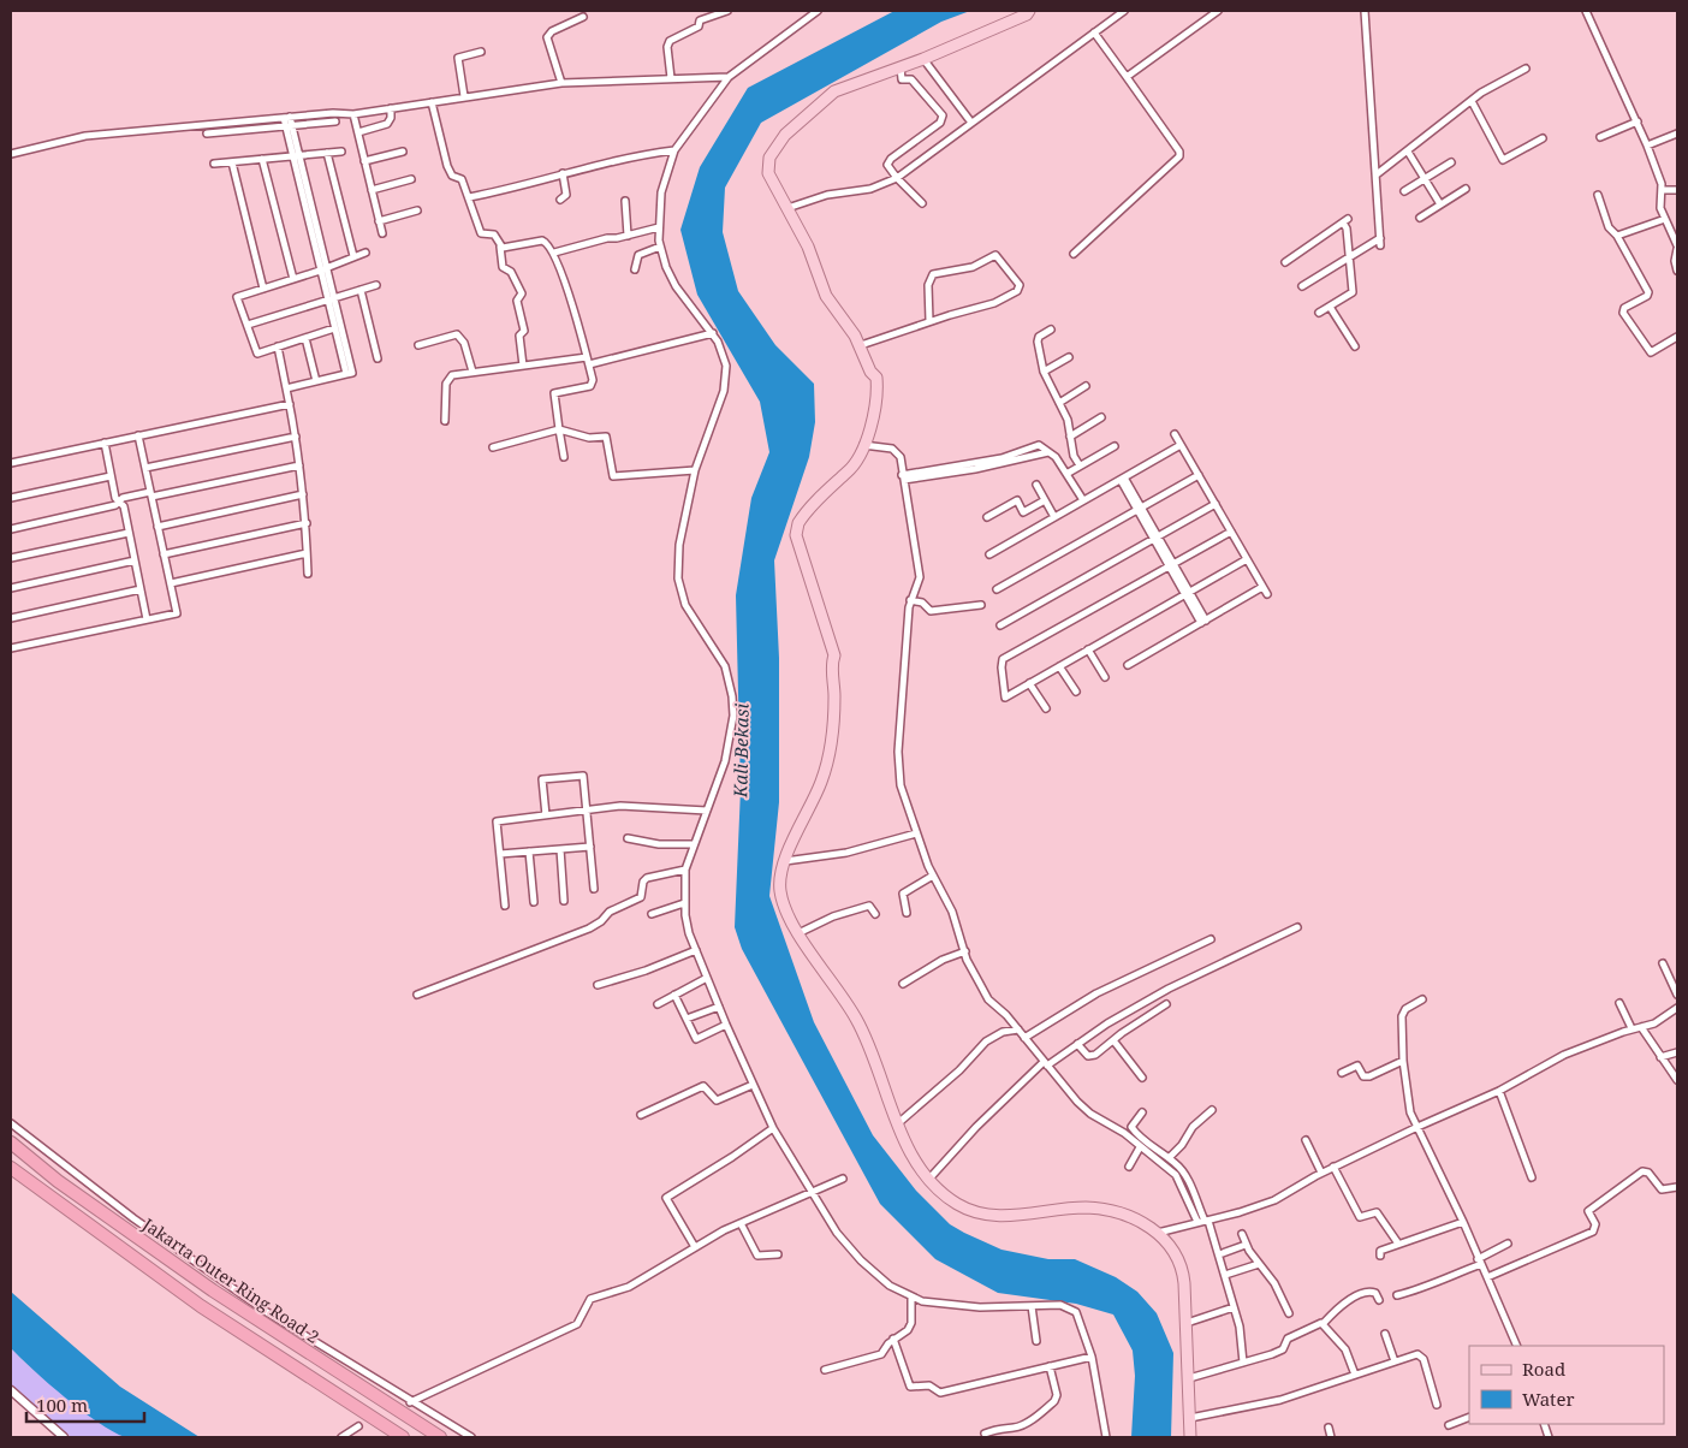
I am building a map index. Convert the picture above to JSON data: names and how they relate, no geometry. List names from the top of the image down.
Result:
{
  "streets": {
    "highway": ["Jakarta Outer Ring Road 2"]
  },
  "water": ["Kali Bekasi"],
  "legend": ["Road", "Water"],
  "scale_bar": "100 m"
}
